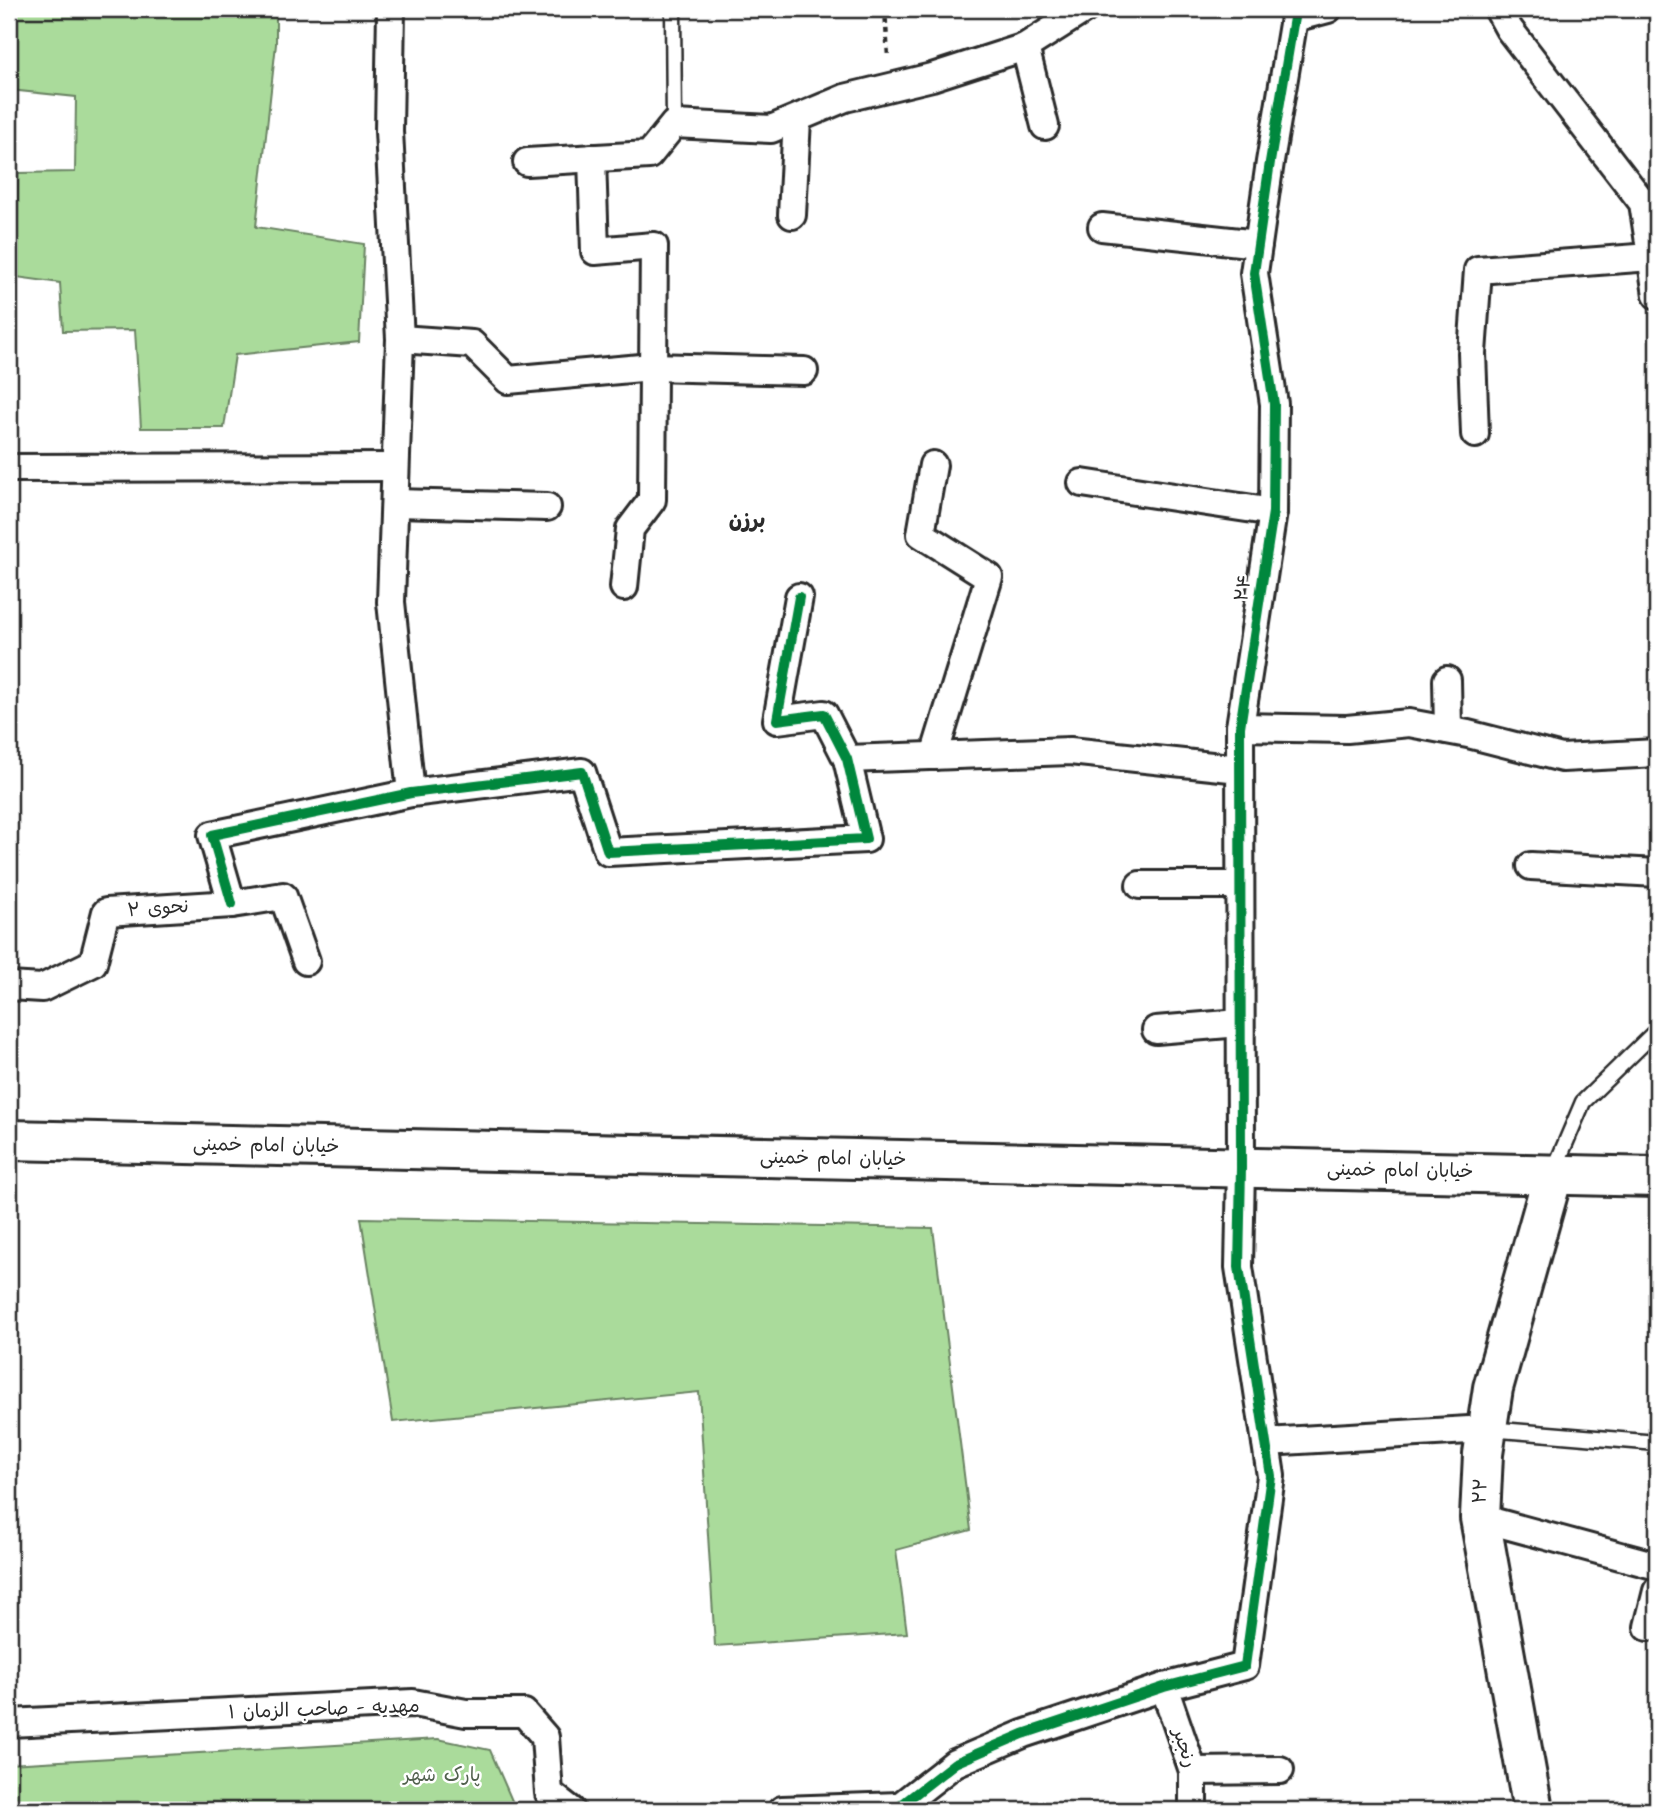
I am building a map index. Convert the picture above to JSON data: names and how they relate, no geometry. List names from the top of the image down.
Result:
{
  "streets": {
    "main road": ["خیابان امام خمینی", "۲۲"],
    "street": [
      "۲۴",
      "نحوی ۲",
      "مهدیه - صاحب الزمان ۱",
      "رنجبر"
    ]
  },
  "crossings": [
    ["۲۴", "خیابان امام خمینی"],
    ["۲۴", "رنجبر"],
    ["خیابان امام خمینی", "۲۲"]
  ],
  "districts": ["برزن"],
  "parks": ["پارک شهر"]
}
